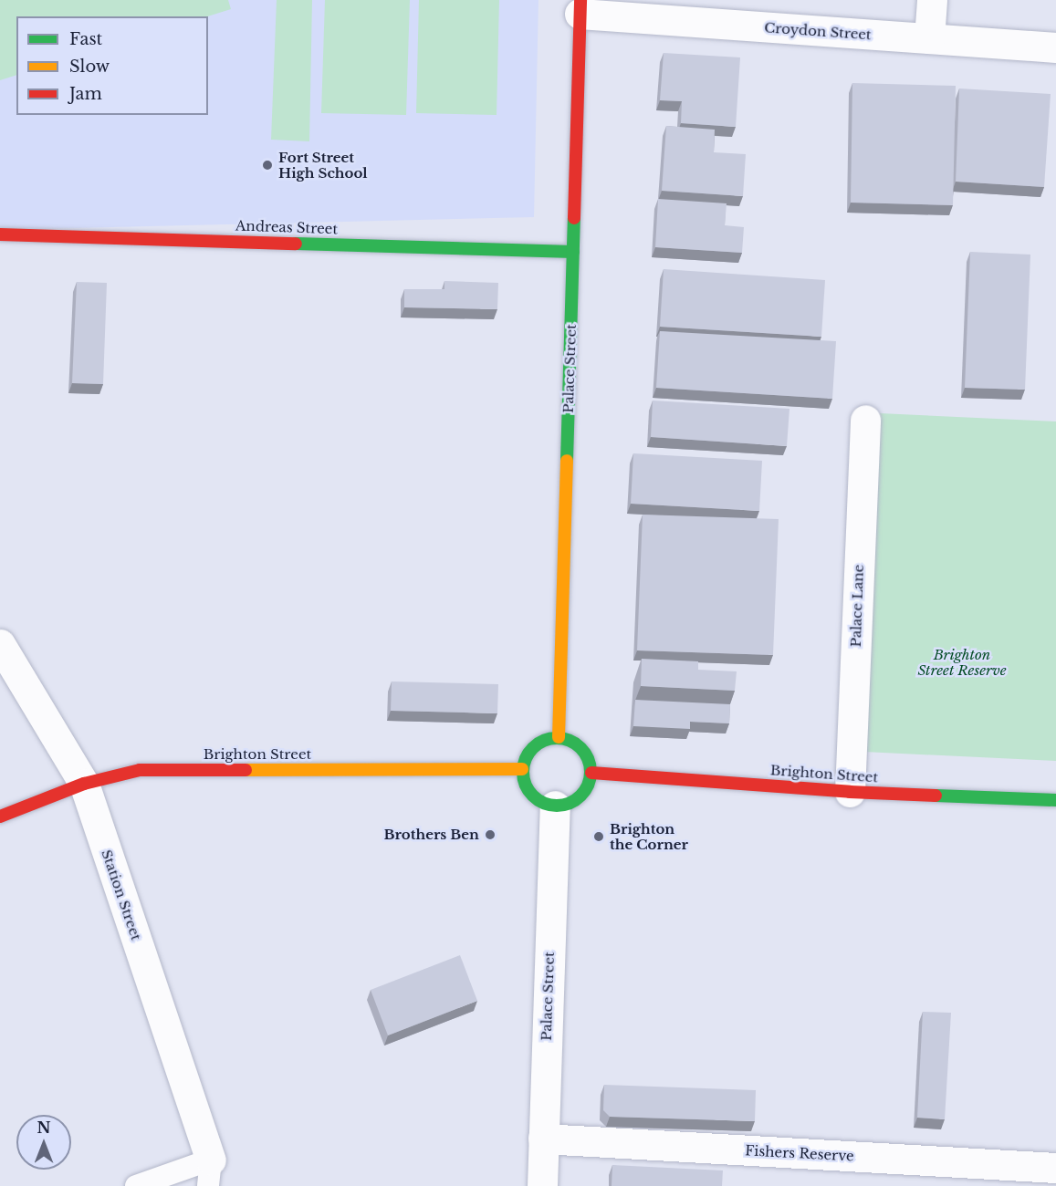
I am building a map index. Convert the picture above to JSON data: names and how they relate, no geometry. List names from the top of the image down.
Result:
{
  "streets": {
    "street": [
      "Croydon Street",
      "Andreas Street",
      "Palace Street",
      "Palace Lane",
      "Brighton Street",
      "Station Street",
      "Fishers Reserve"
    ]
  },
  "crossings": [
    ["Croydon Street", "Palace Street"],
    ["Andreas Street", "Palace Street"],
    ["Palace Street", "Brighton Street"],
    ["Palace Street", "Fishers Reserve"],
    ["Palace Lane", "Brighton Street"],
    ["Brighton Street", "Station Street"]
  ],
  "parks": ["Brighton Street Reserve"],
  "places": ["Fort Street High School", "Brothers Ben", "Brighton the Corner"],
  "legend": ["Fast", "Slow", "Jam"],
  "north": "top"
}
